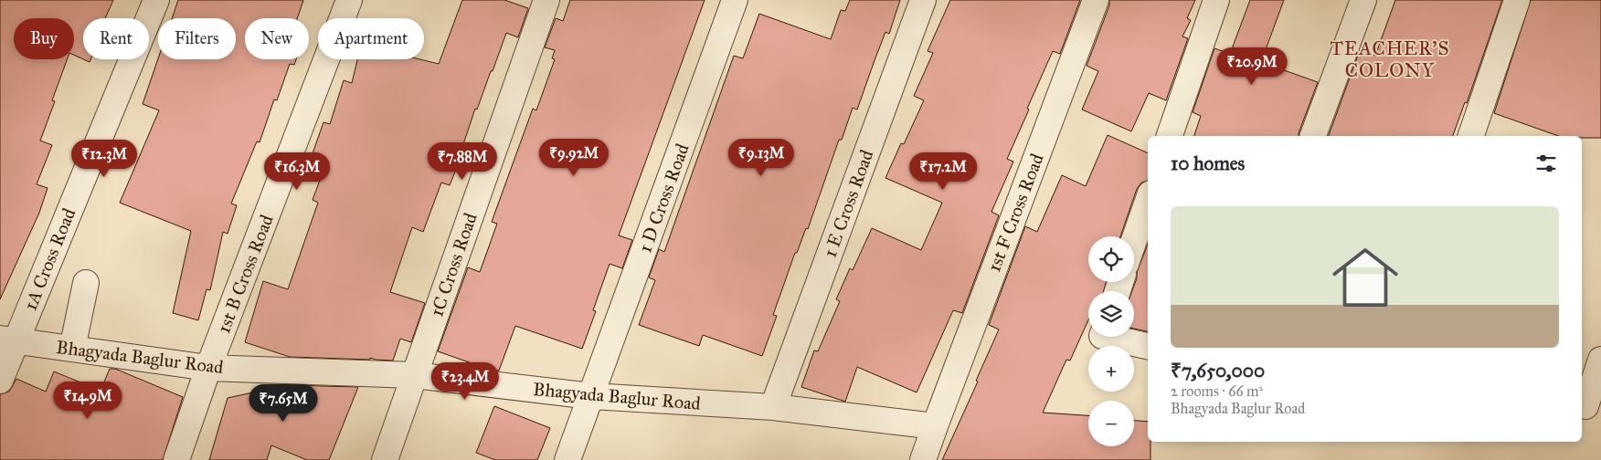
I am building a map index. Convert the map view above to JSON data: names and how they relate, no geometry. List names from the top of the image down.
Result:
{
  "streets": {
    "street": [
      "1 D Cross Road",
      "1 E Cross Road",
      "1st F Cross Road",
      "1A Cross Road",
      "1C Cross Road",
      "1st B Cross Road",
      "Bhagyada Baglur Road"
    ]
  },
  "crossings": [
    ["1 D Cross Road", "Bhagyada Baglur Road"],
    ["1 E Cross Road", "Bhagyada Baglur Road"],
    ["1st F Cross Road", "Bhagyada Baglur Road"],
    ["1A Cross Road", "Bhagyada Baglur Road"],
    ["1C Cross Road", "Bhagyada Baglur Road"],
    ["1st B Cross Road", "Bhagyada Baglur Road"]
  ],
  "districts": ["TEACHER'S COLONY"],
  "page": {
    "chip": [
      "Buy",
      "Rent",
      "Filters",
      "New",
      "Apartment"
    ],
    "price": [
      "₹20.9M",
      "₹9.92M",
      "₹9.13M",
      "₹12.3M",
      "₹7.88M",
      "₹16.3M",
      "₹17.2M",
      "₹23.4M",
      "₹14.9M",
      "₹7.65M"
    ],
    "heading": "10 homes",
    "list": [
      {
        "name": "₹7,650,000",
        "note": "2 rooms · 66 m² · Bhagyada Baglur Road"
      }
    ],
    "map_buttons": ["+", "−"]
  }
}
